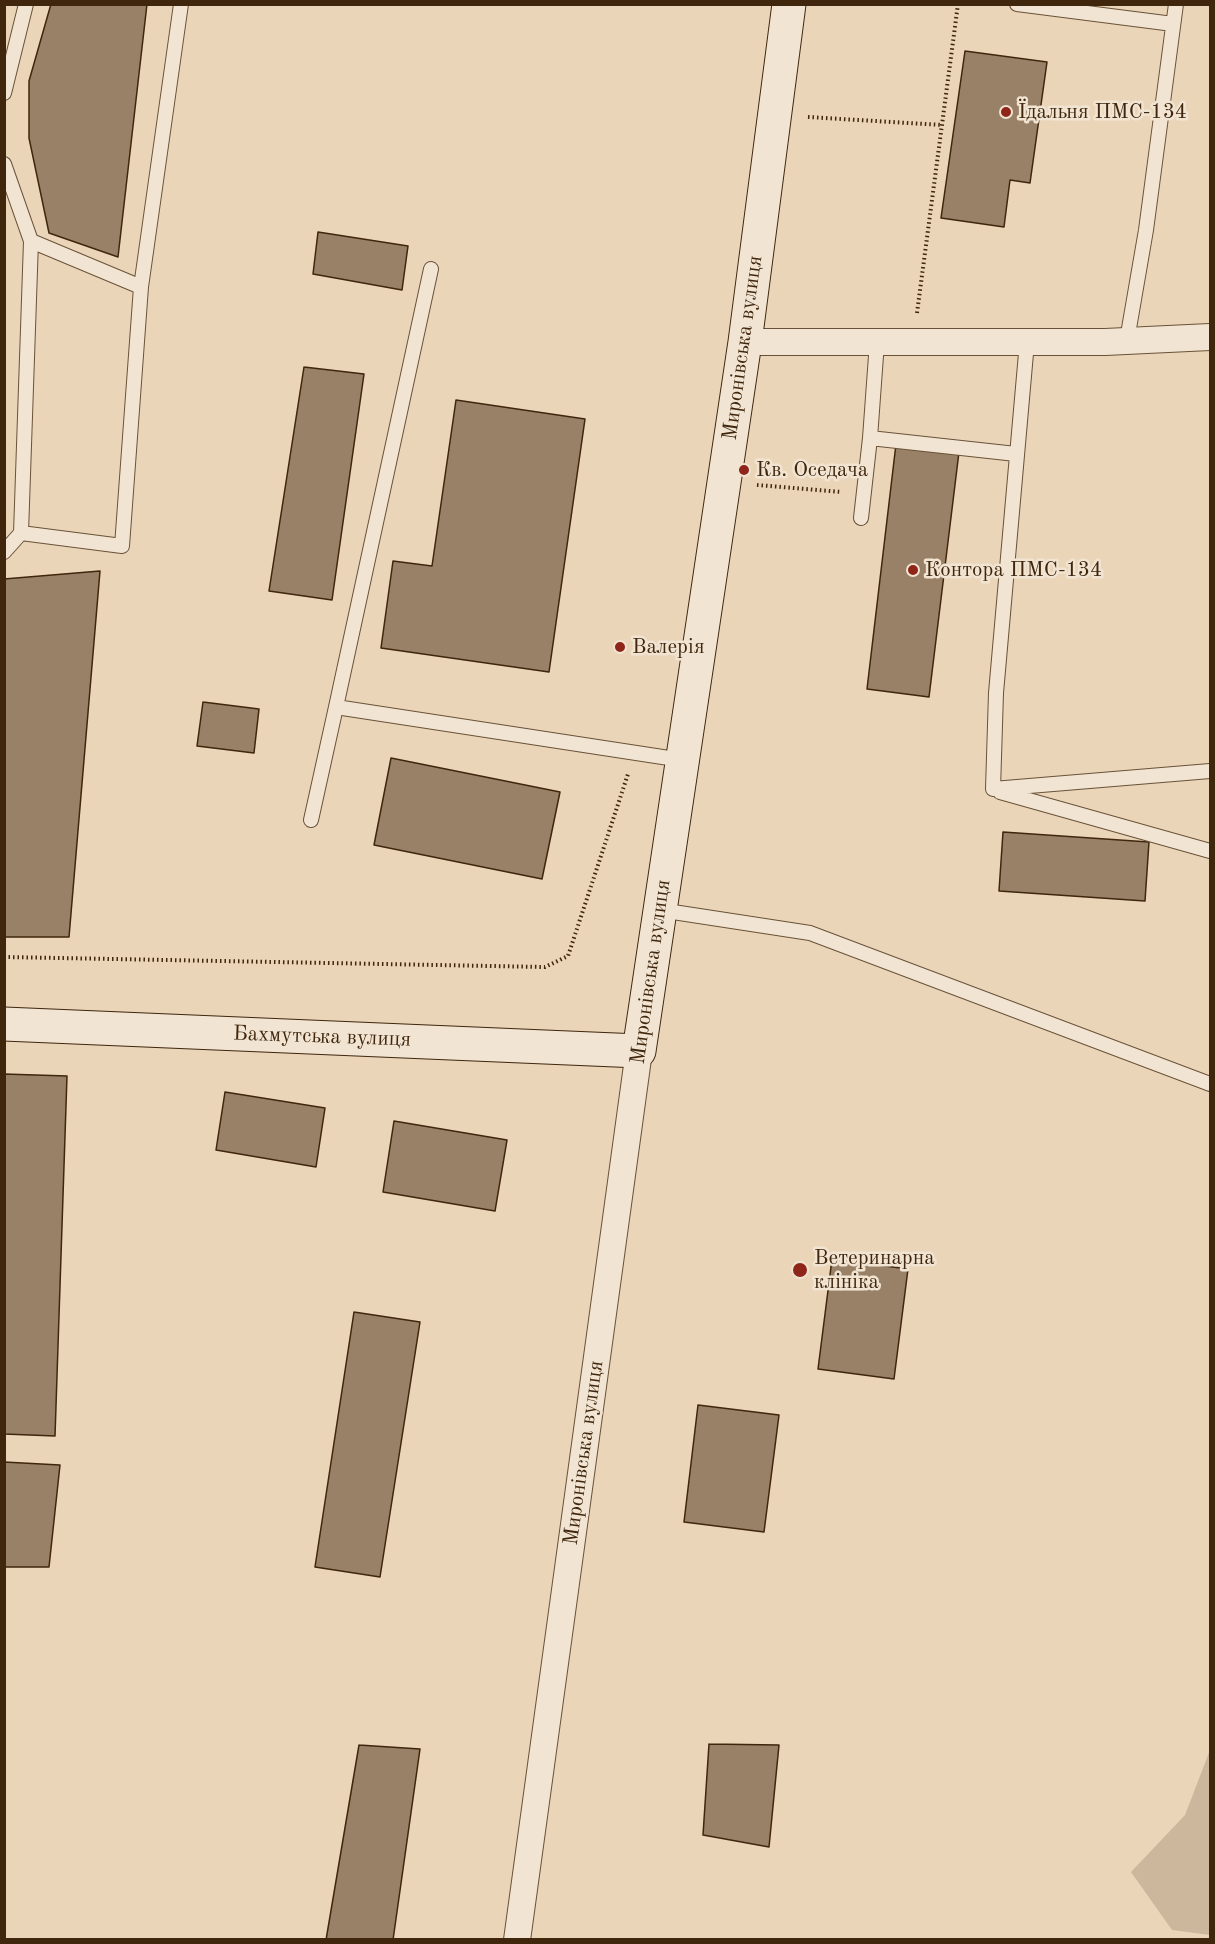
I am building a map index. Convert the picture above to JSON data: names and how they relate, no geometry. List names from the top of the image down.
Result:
{
  "streets": {
    "street": ["Миронівська вулиця", "Бахмутська вулиця"]
  },
  "crossings": [
    ["Миронівська вулиця", "Бахмутська вулиця"]
  ],
  "places": [
    "Їдальня ПМС-134",
    "Кв. Оседача",
    "Контора ПМС-134",
    "Валерія",
    "Ветеринарна клініка"
  ]
}
